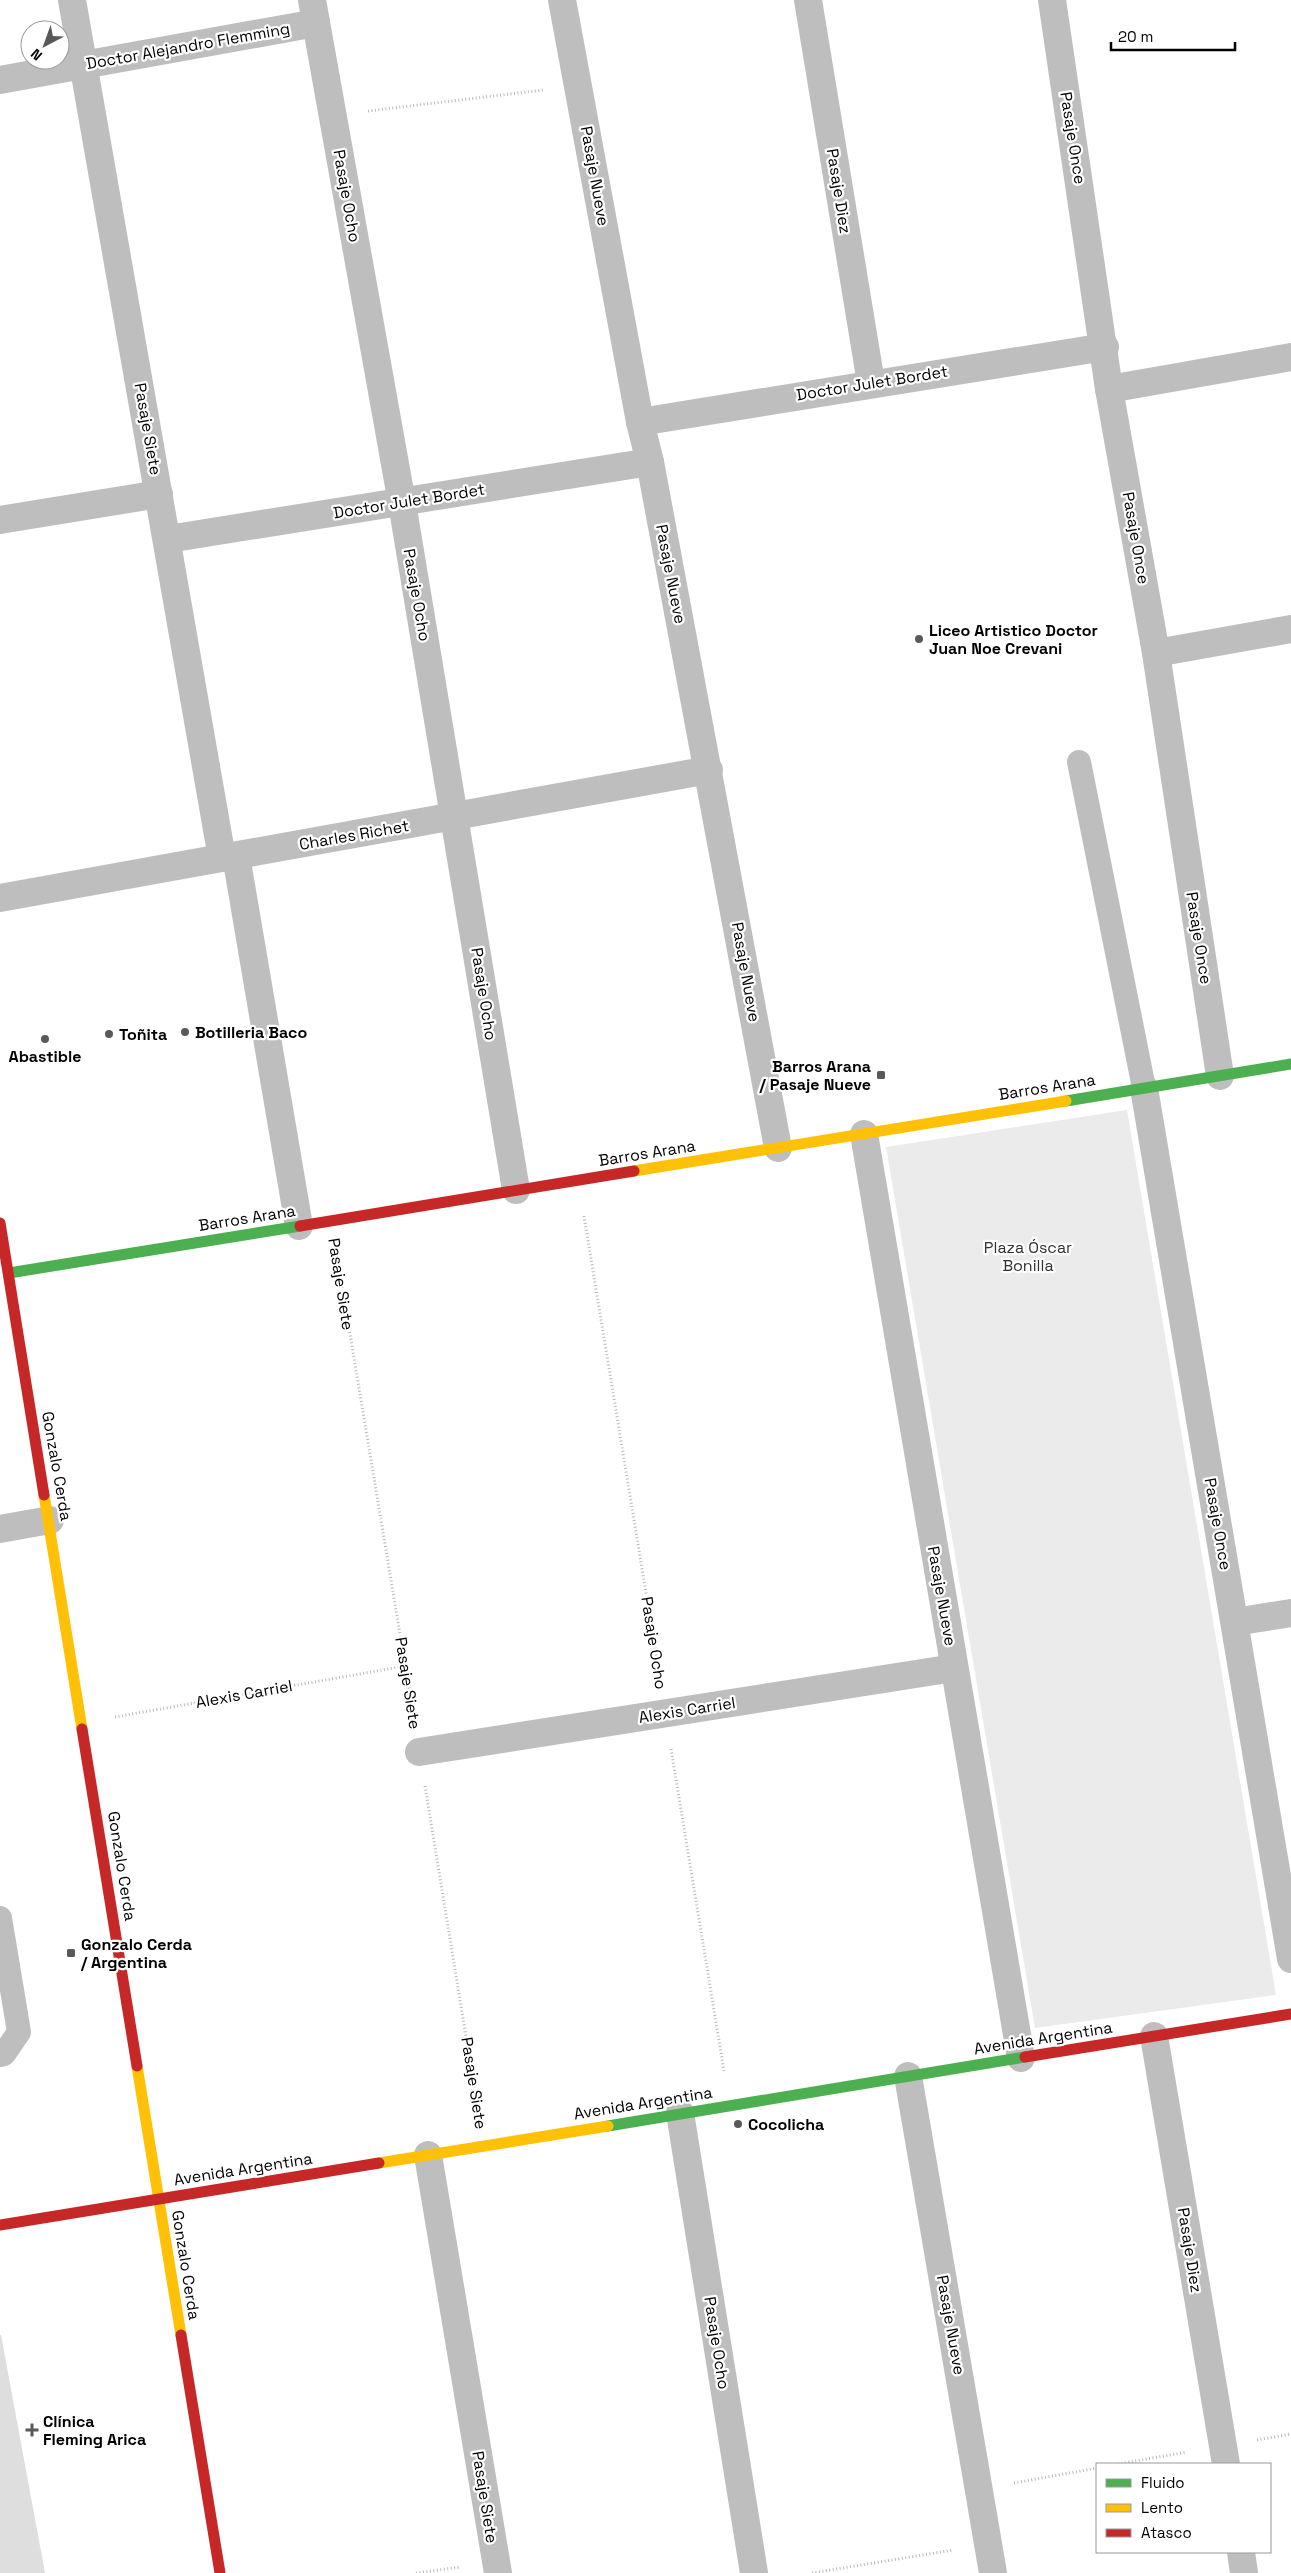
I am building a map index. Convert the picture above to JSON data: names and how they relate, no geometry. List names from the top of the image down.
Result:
{
  "streets": {
    "street": [
      "Doctor Alejandro Flemming",
      "Pasaje Once",
      "Pasaje Nueve",
      "Pasaje Diez",
      "Pasaje Ocho",
      "Doctor Julet Bordet",
      "Pasaje Siete",
      "Charles Richet",
      "Barros Arana",
      "Gonzalo Cerda",
      "Alexis Carriel",
      "Avenida Argentina"
    ]
  },
  "crossings": [
    ["Doctor Alejandro Flemming", "Pasaje Ocho"],
    ["Doctor Alejandro Flemming", "Pasaje Siete"],
    ["Pasaje Once", "Doctor Julet Bordet"],
    ["Pasaje Once", "Barros Arana"],
    ["Pasaje Nueve", "Doctor Julet Bordet"],
    ["Pasaje Nueve", "Charles Richet"],
    ["Pasaje Nueve", "Barros Arana"],
    ["Pasaje Nueve", "Alexis Carriel"],
    ["Pasaje Nueve", "Avenida Argentina"],
    ["Pasaje Diez", "Doctor Julet Bordet"],
    ["Pasaje Diez", "Avenida Argentina"],
    ["Pasaje Ocho", "Doctor Julet Bordet"],
    ["Pasaje Ocho", "Charles Richet"],
    ["Pasaje Ocho", "Barros Arana"],
    ["Pasaje Ocho", "Alexis Carriel"],
    ["Pasaje Ocho", "Avenida Argentina"],
    ["Doctor Julet Bordet", "Pasaje Siete"],
    ["Pasaje Siete", "Charles Richet"],
    ["Pasaje Siete", "Barros Arana"],
    ["Pasaje Siete", "Alexis Carriel"],
    ["Pasaje Siete", "Avenida Argentina"],
    ["Barros Arana", "Gonzalo Cerda"],
    ["Gonzalo Cerda", "Alexis Carriel"],
    ["Gonzalo Cerda", "Avenida Argentina"]
  ],
  "parks": ["Plaza Óscar Bonilla"],
  "places": {
    "other": [
      "Liceo Artistico Doctor Juan Noe Crevani",
      "Botilleria Baco",
      "Toñita",
      "Abastible",
      "Cocolicha"
    ],
    "transit": ["Barros Arana / Pasaje Nueve", "Gonzalo Cerda / Argentina"],
    "health": ["Clínica Fleming Arica"]
  },
  "legend": ["Fluido", "Lento", "Atasco"],
  "scale_bar": "20 m",
  "north": "bottom left"
}
